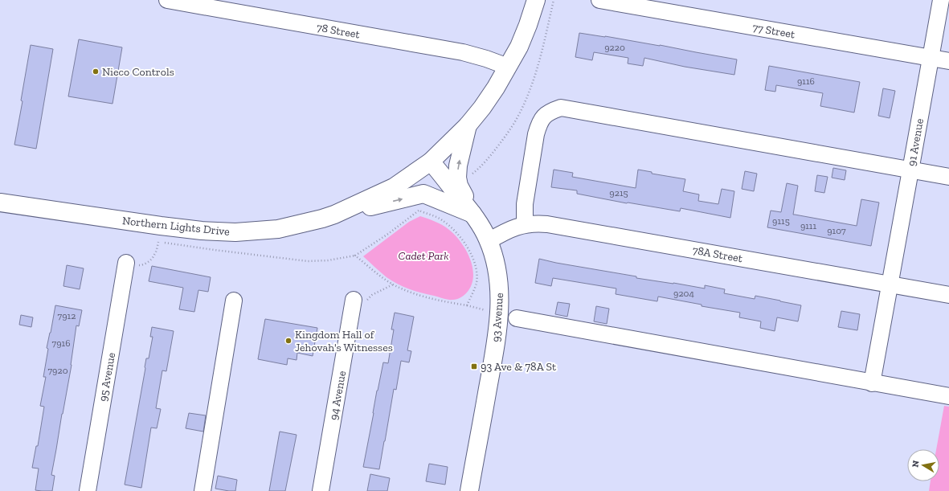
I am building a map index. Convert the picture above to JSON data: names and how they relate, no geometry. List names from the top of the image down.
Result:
{
  "streets": {
    "main road": ["Northern Lights Drive", "93 Avenue"],
    "street": [
      "78 Street",
      "77 Street",
      "91 Avenue",
      "78A Street",
      "95 Avenue",
      "94 Avenue"
    ]
  },
  "crossings": [
    ["78 Street", "Northern Lights Drive"],
    ["77 Street", "91 Avenue"],
    ["91 Avenue", "78A Street"],
    ["Northern Lights Drive", "93 Avenue"],
    ["78A Street", "93 Avenue"]
  ],
  "parks": ["Cadet Park"],
  "places": {
    "other": ["Nieco Controls", "Kingdom Hall of Jehovah's Witnesses"],
    "transit": ["93 Ave & 78A St"]
  },
  "house_numbers": [
    "9220",
    "9116",
    "9215",
    "9115",
    "9111",
    "9107",
    "9204",
    "7912",
    "7916",
    "7920"
  ],
  "north": "left"
}
